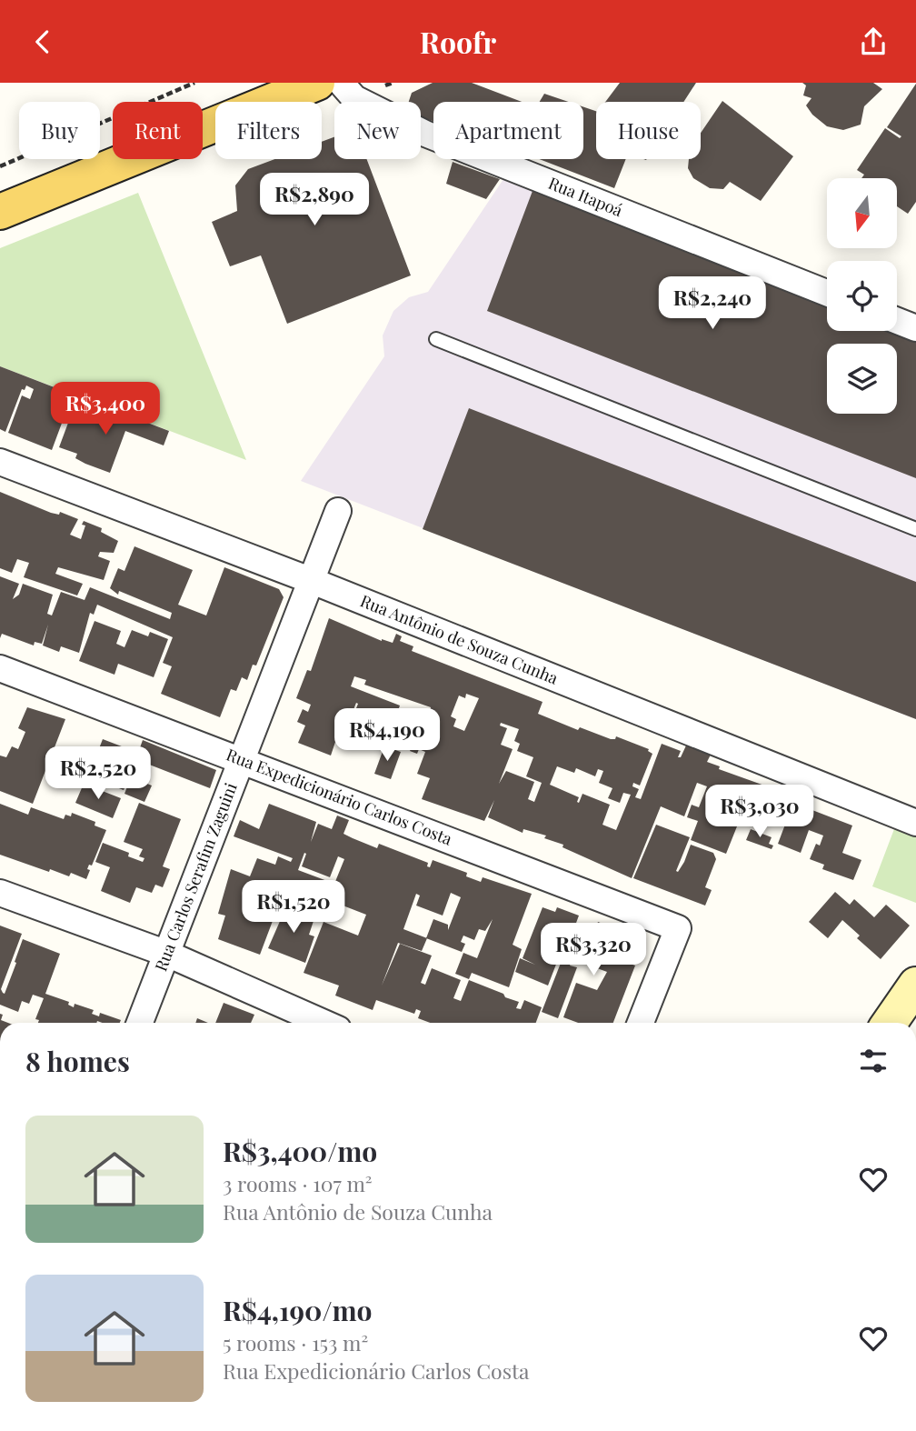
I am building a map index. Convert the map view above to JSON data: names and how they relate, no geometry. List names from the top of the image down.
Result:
{
  "streets": {
    "street": [
      "Rua Itapoá",
      "Rua Antônio de Souza Cunha",
      "Rua Expedicionário Carlos Costa",
      "Rua Carlos Serafim Zaguini"
    ]
  },
  "crossings": [
    ["Rua Antônio de Souza Cunha", "Rua Carlos Serafim Zaguini"],
    ["Rua Expedicionário Carlos Costa", "Rua Carlos Serafim Zaguini"]
  ],
  "north": "bottom",
  "page": {
    "header": "Roofr",
    "chip": [
      "Buy",
      "Rent",
      "Filters",
      "New",
      "Apartment",
      "House"
    ],
    "price": [
      "R$2,890",
      "R$2,240",
      "R$3,400",
      "R$4,190",
      "R$2,520",
      "R$3,030",
      "R$1,520",
      "R$3,320"
    ],
    "heading": "8 homes",
    "list": [
      {
        "name": "R$3,400/mo",
        "note": "3 rooms · 107 m² · Rua Antônio de Souza Cunha"
      },
      {
        "name": "R$4,190/mo",
        "note": "5 rooms · 153 m² · Rua Expedicionário Carlos Costa"
      }
    ]
  }
}
